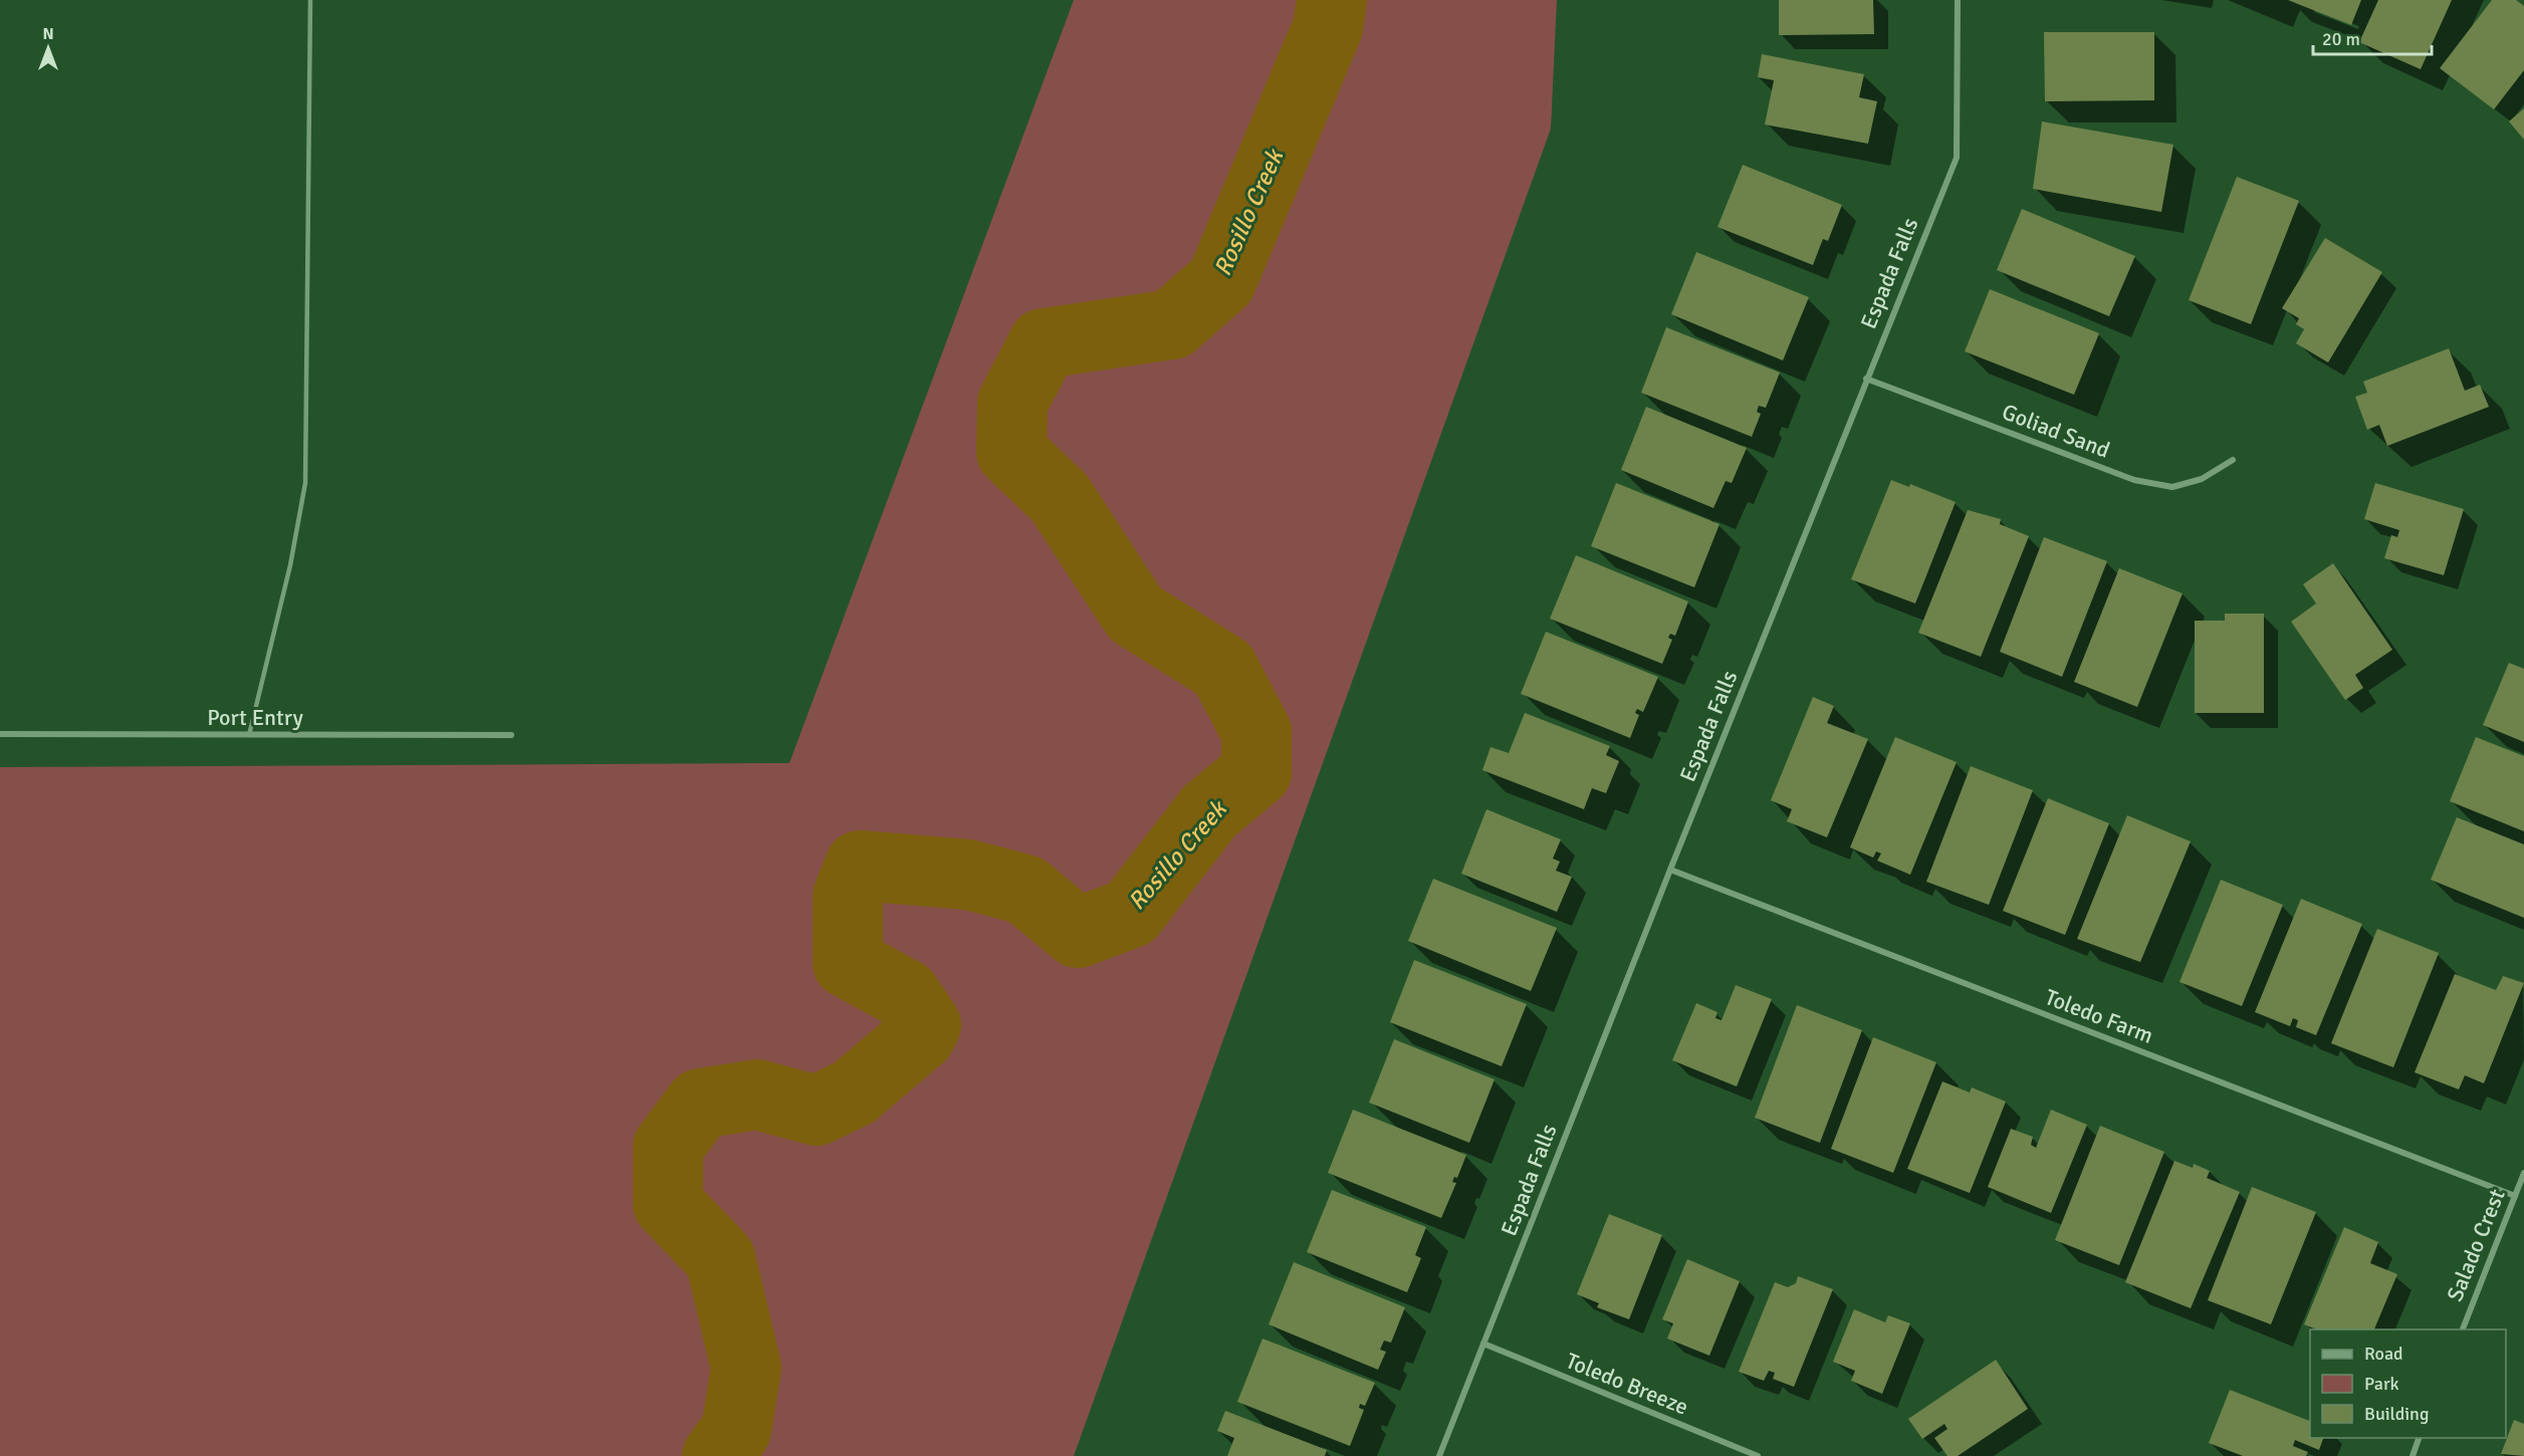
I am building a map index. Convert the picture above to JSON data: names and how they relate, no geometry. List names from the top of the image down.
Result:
{
  "streets": {
    "street": [
      "Espada Falls",
      "Goliad Sand",
      "Port Entry",
      "Toledo Farm",
      "Salado Crest",
      "Toledo Breeze"
    ]
  },
  "crossings": [
    ["Espada Falls", "Goliad Sand"],
    ["Espada Falls", "Toledo Farm"],
    ["Espada Falls", "Toledo Breeze"],
    ["Toledo Farm", "Salado Crest"]
  ],
  "water": ["Rosillo Creek"],
  "legend": ["Road", "Park", "Building"],
  "scale_bar": "20 m",
  "north": "top"
}
